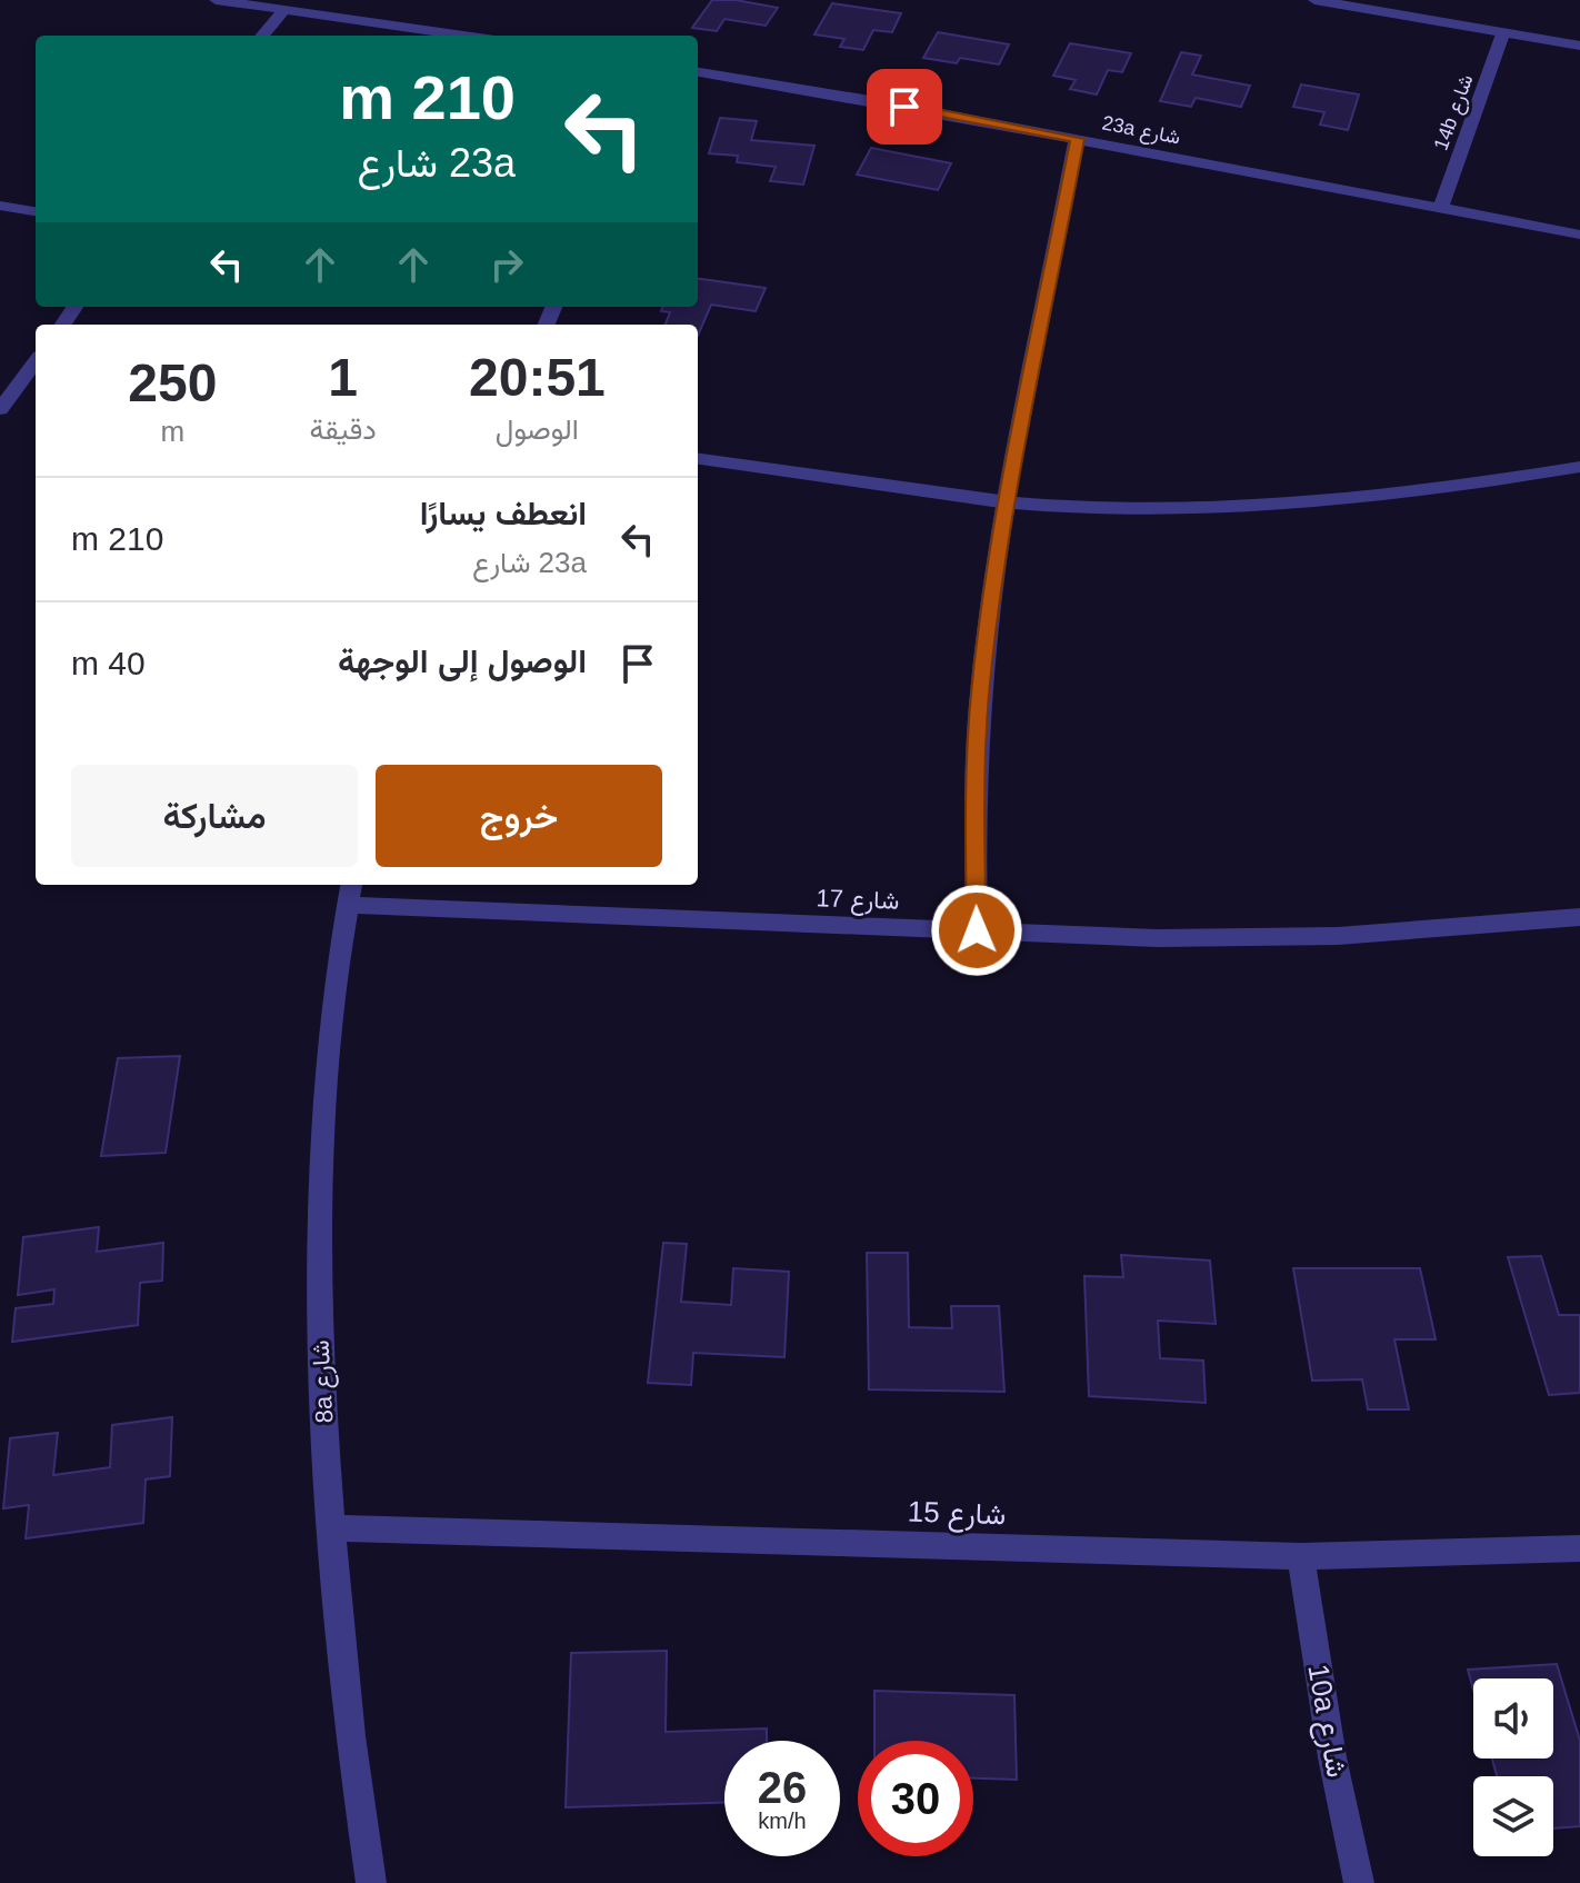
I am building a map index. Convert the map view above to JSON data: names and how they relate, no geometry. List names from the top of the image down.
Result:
{
  "streets": {
    "street": [
      "14b شارع",
      "23a شارع",
      "شارع 17",
      "8a شارع",
      "شارع 15",
      "10a شارع"
    ]
  },
  "crossings": [
    ["14b شارع", "23a شارع"],
    ["شارع 17", "8a شارع"],
    ["8a شارع", "شارع 15"],
    ["شارع 15", "10a شارع"]
  ],
  "page": {
    "turn": ["210 m", "23a شارع"],
    "eta": [
      "20:51",
      "الوصول",
      "1",
      "دقيقة",
      "250",
      "m"
    ],
    "list": [
      {
        "name": "انعطف يسارًا",
        "note": "23a شارع",
        "value": "210 m"
      },
      {
        "name": "الوصول إلى الوجهة",
        "value": "40 m"
      }
    ],
    "buttons": ["خروج", "مشاركة"],
    "speed": "26 km/h",
    "limit": "30"
  }
}
